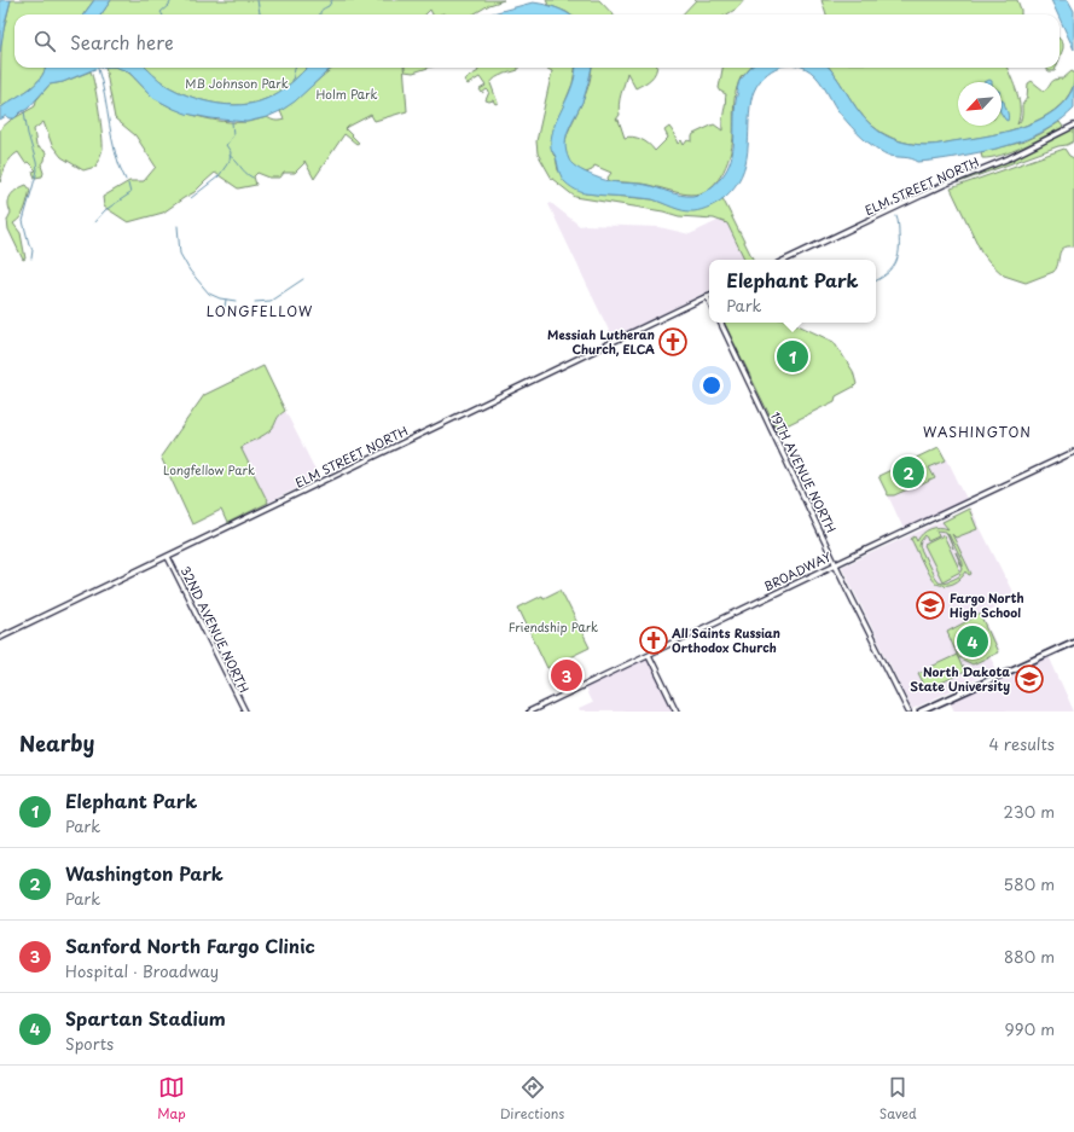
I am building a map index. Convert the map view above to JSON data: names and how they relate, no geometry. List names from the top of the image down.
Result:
{
  "streets": {
    "street": [
      "ELM STREET NORTH",
      "19TH AVENUE NORTH",
      "BROADWAY",
      "32ND AVENUE NORTH"
    ]
  },
  "crossings": [
    ["ELM STREET NORTH", "32ND AVENUE NORTH"],
    ["19TH AVENUE NORTH", "BROADWAY"]
  ],
  "districts": ["LONGFELLOW", "WASHINGTON"],
  "parks": [
    "MB Johnson Park",
    "Holm Park",
    "Longfellow Park",
    "Friendship Park"
  ],
  "places": {
    "church": ["Messiah Lutheran Church, ELCA", "All Saints Russian Orthodox Church"],
    "school or university": ["Fargo North High School", "North Dakota State University"]
  },
  "north": "bottom left",
  "page": {
    "search": "Search here",
    "popup": ["Elephant Park", "Park"],
    "pins": [
      "1",
      "2",
      "4",
      "3"
    ],
    "heading": ["Nearby", "4 results"],
    "list": [
      {
        "mark": "1",
        "name": "Elephant Park",
        "note": "Park",
        "value": "230 m"
      },
      {
        "mark": "2",
        "name": "Washington Park",
        "note": "Park",
        "value": "580 m"
      },
      {
        "mark": "3",
        "name": "Sanford North Fargo Clinic",
        "note": "Hospital · Broadway",
        "value": "880 m"
      },
      {
        "mark": "4",
        "name": "Spartan Stadium",
        "note": "Sports",
        "value": "990 m"
      }
    ],
    "nav": ["Map", "Directions", "Saved"]
  }
}
